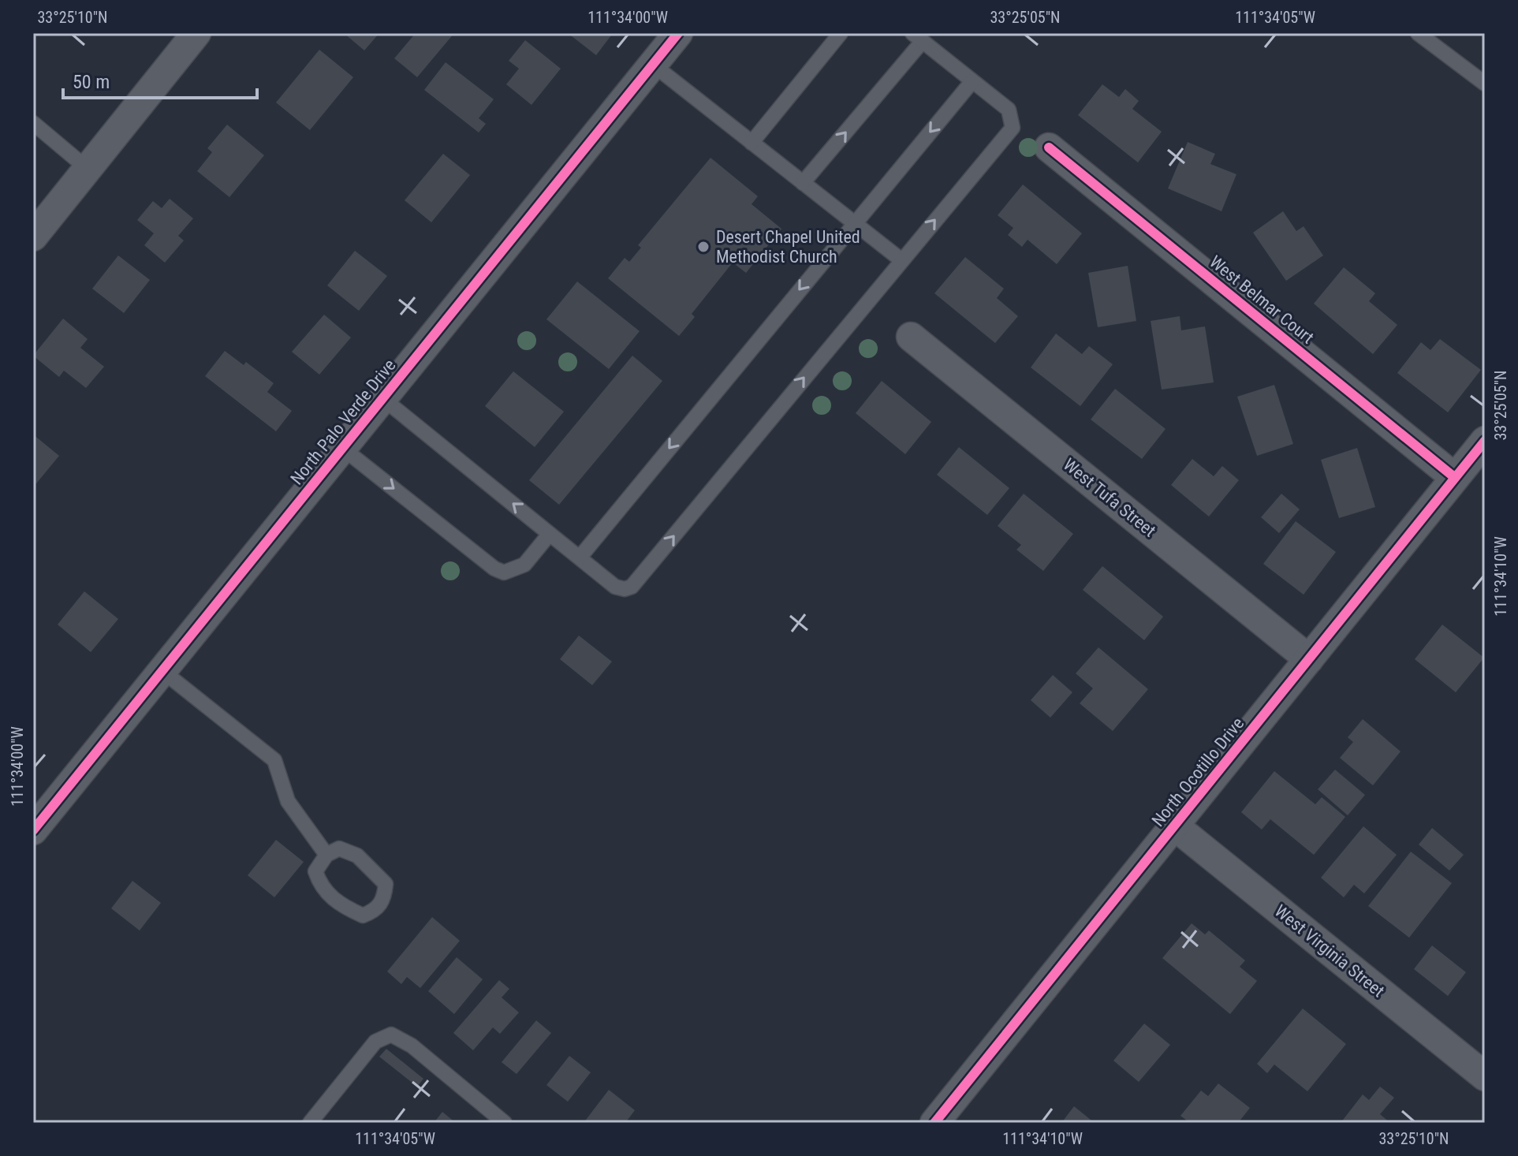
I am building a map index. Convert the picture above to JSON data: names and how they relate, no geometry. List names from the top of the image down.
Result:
{
  "streets": {
    "street": [
      "West Belmar Court",
      "North Palo Verde Drive",
      "West Tufa Street",
      "North Ocotillo Drive",
      "West Virginia Street"
    ]
  },
  "crossings": [
    ["West Belmar Court", "North Ocotillo Drive"],
    ["West Tufa Street", "North Ocotillo Drive"],
    ["North Ocotillo Drive", "West Virginia Street"]
  ],
  "places": ["Desert Chapel United Methodist Church"],
  "scale_bar": "50 m",
  "coordinates": [
    "33°25'10\"N",
    "111°34'00\"W",
    "33°25'05\"N",
    "111°34'05\"W",
    "111°34'10\"W"
  ]
}
